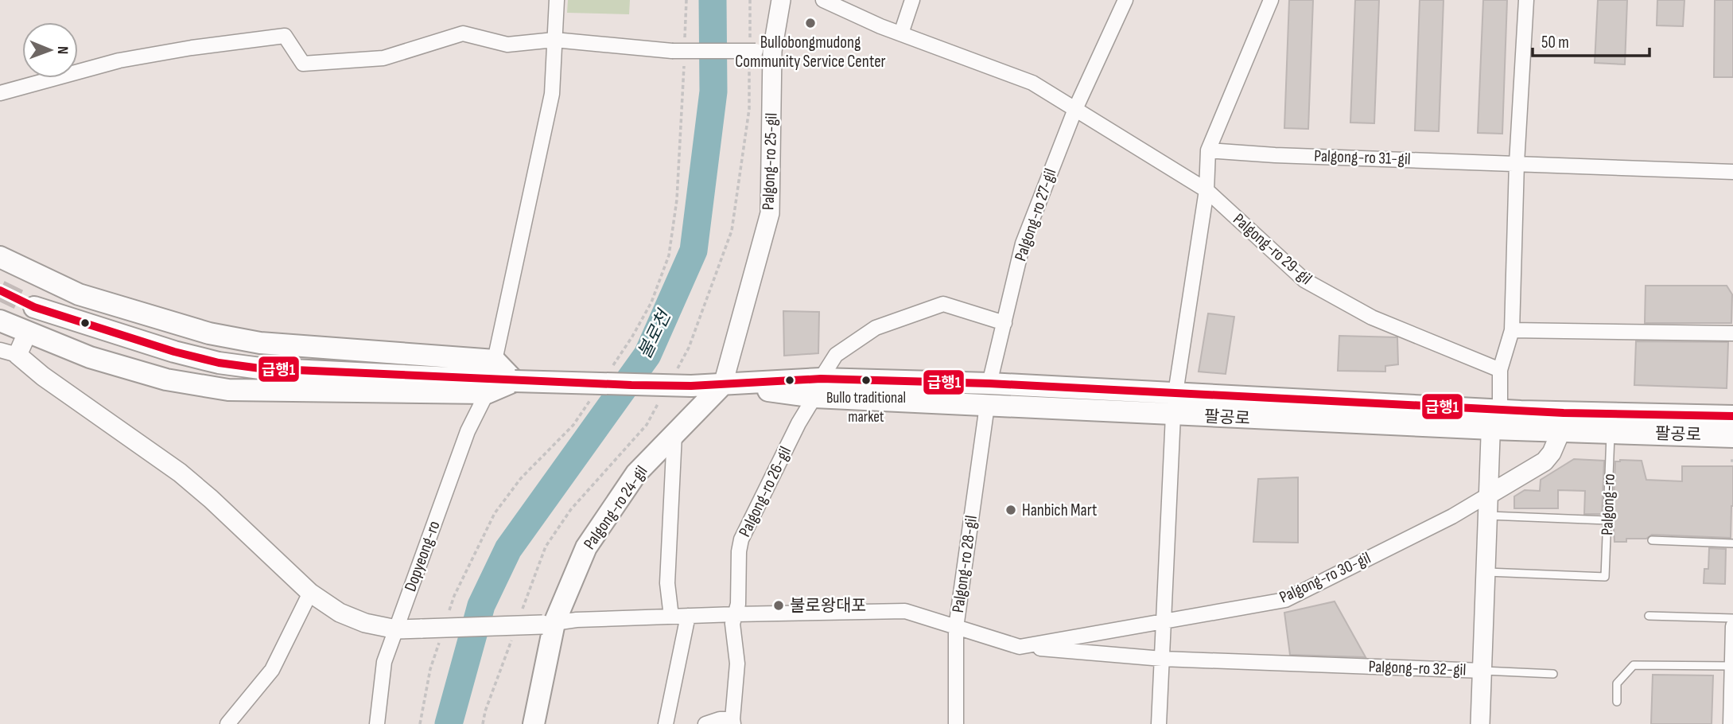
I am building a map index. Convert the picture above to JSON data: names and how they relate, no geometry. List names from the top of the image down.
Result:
{
  "streets": {
    "main road": ["팔공로", "Palgong-ro 24-gil"],
    "street": [
      "Palgong-ro 31-gil",
      "Palgong-ro 25-gil",
      "Palgong-ro 27-gil",
      "Palgong-ro 29-gil",
      "Palgong-ro 26-gil",
      "Dopyeong-ro",
      "Palgong-ro 28-gil",
      "Palgong-ro 30-gil",
      "Palgong-ro 32-gil"
    ],
    "lane": ["Palgong-ro"]
  },
  "crossings": [
    ["Palgong-ro 25-gil", "팔공로"],
    ["Palgong-ro 25-gil", "Palgong-ro 24-gil"],
    ["Palgong-ro 27-gil", "Palgong-ro 29-gil"],
    ["Palgong-ro 27-gil", "Palgong-ro 26-gil"],
    ["팔공로", "Palgong-ro 26-gil"],
    ["팔공로", "Palgong-ro"],
    ["팔공로", "Palgong-ro 24-gil"],
    ["팔공로", "Palgong-ro 28-gil"],
    ["팔공로", "Palgong-ro 32-gil"],
    ["Palgong-ro 26-gil", "Palgong-ro 30-gil"],
    ["Palgong-ro", "Palgong-ro 32-gil"],
    ["Palgong-ro 28-gil", "Palgong-ro 30-gil"],
    ["Palgong-ro 30-gil", "Palgong-ro 32-gil"]
  ],
  "water": ["불로천"],
  "places": [
    "Bullobongmudong Community Service Center",
    "Bullo traditional market",
    "Hanbich Mart",
    "불로왕대포"
  ],
  "lines": ["transit line 급행1"],
  "scale_bar": "50 m",
  "north": "right"
}
